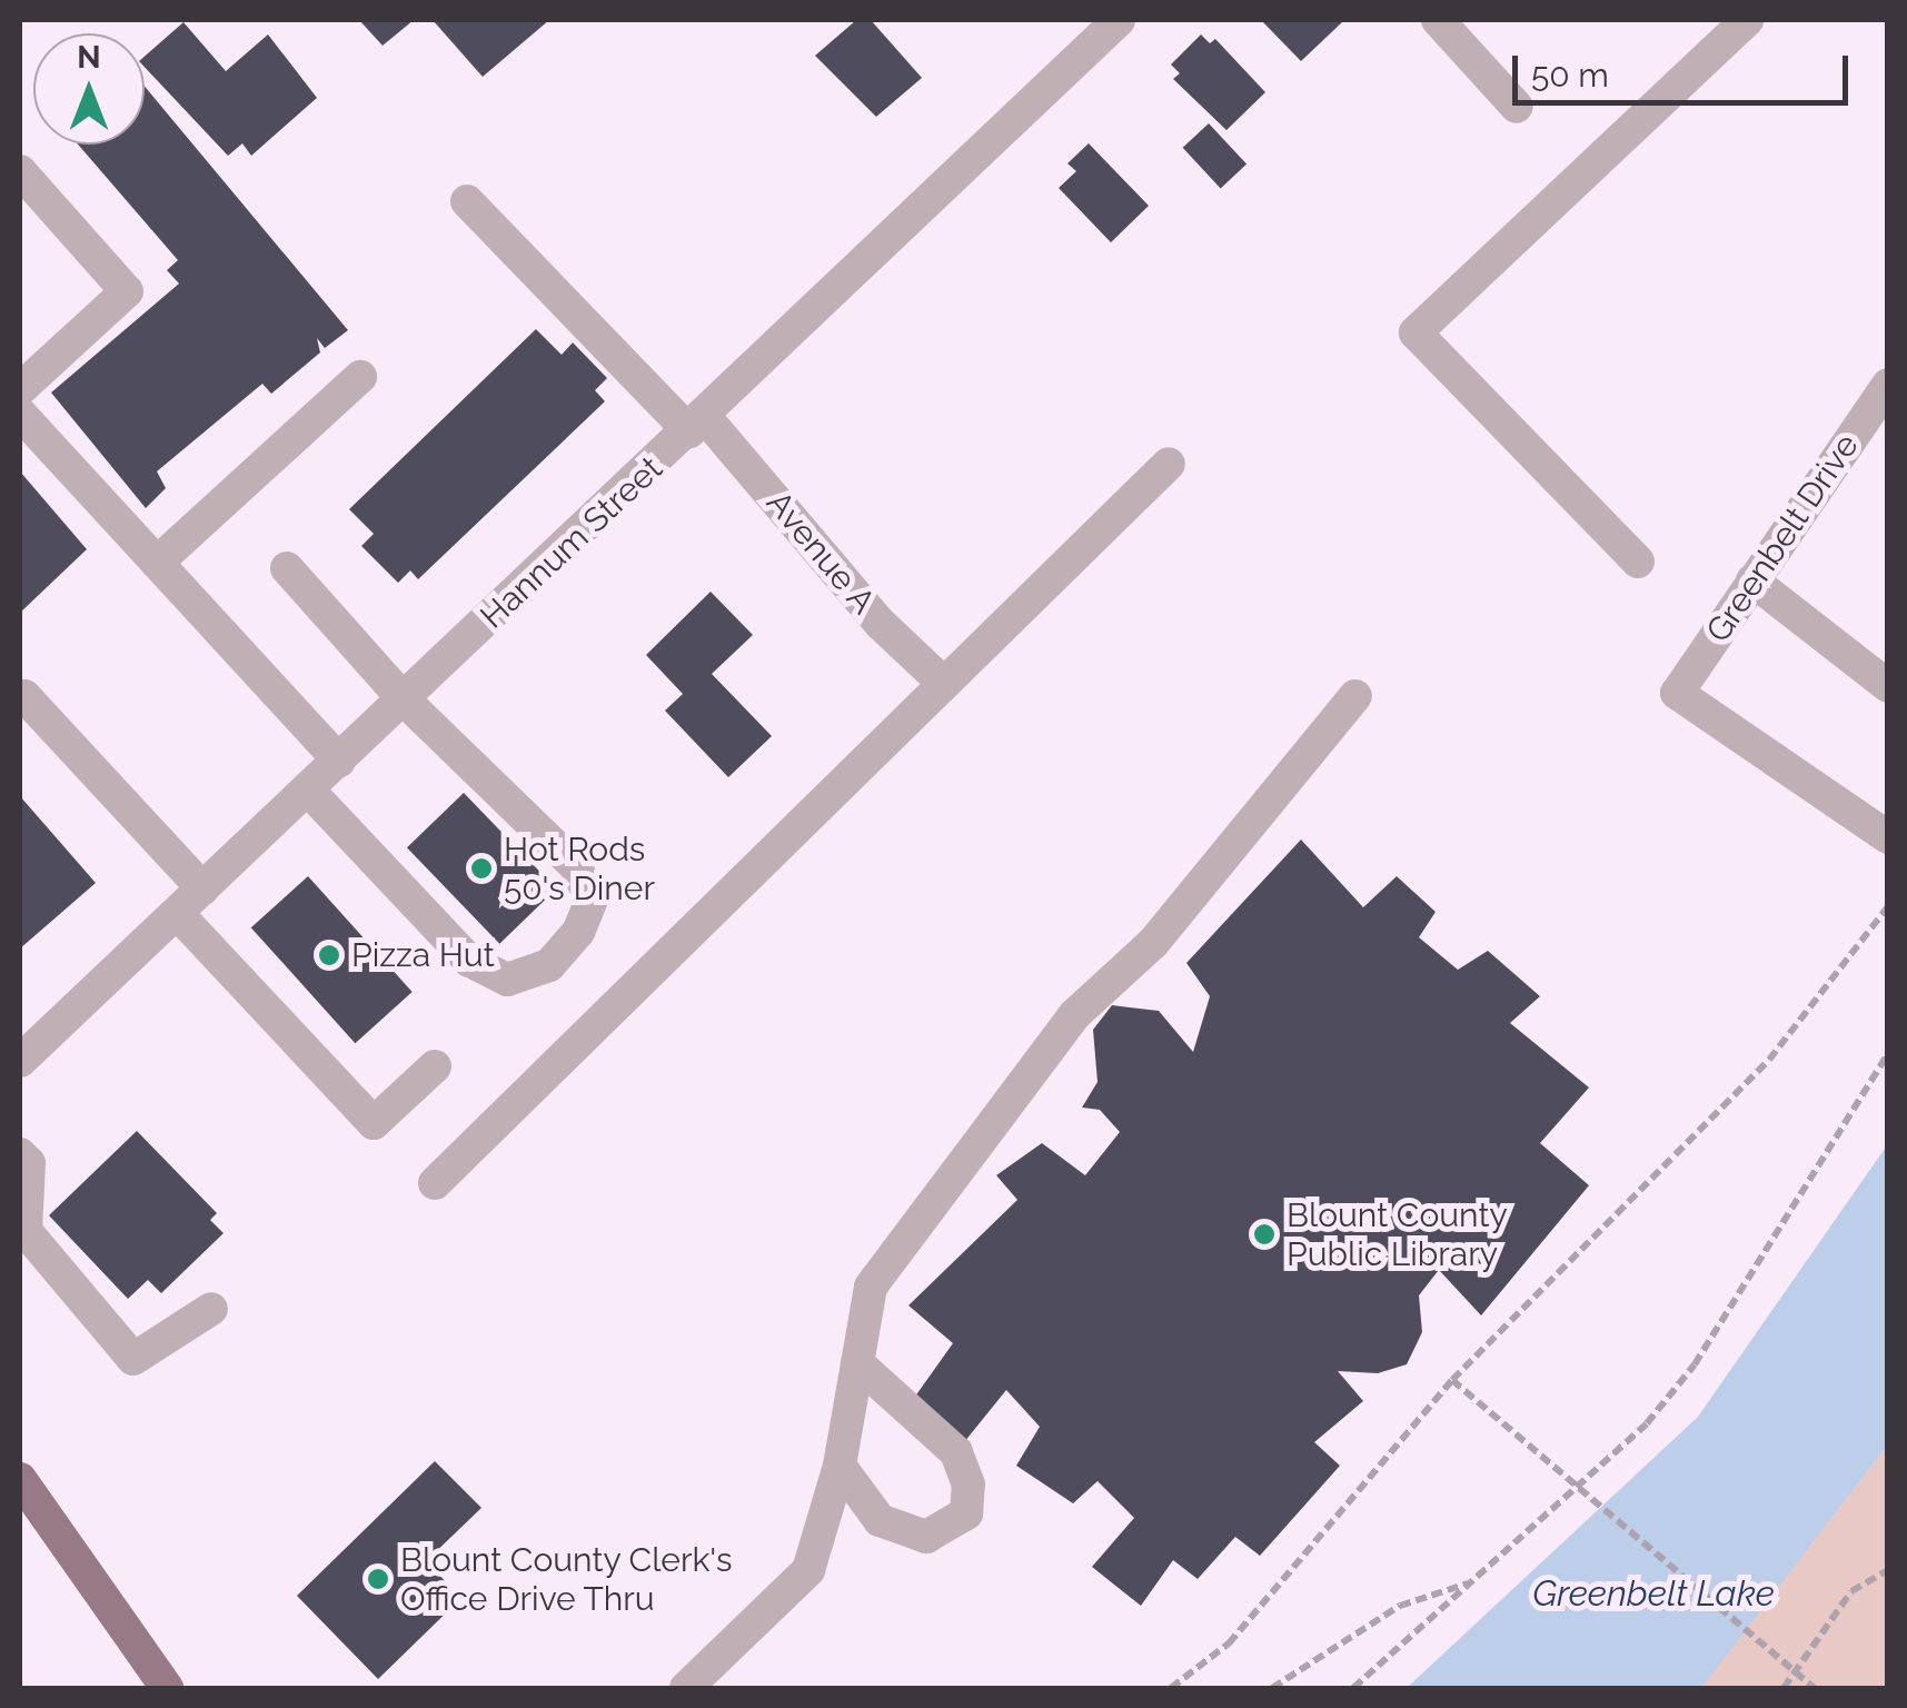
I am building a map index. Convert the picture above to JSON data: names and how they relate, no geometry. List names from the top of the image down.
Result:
{
  "streets": {
    "street": ["Greenbelt Drive", "Hannum Street", "Avenue A"]
  },
  "crossings": [
    ["Hannum Street", "Avenue A"]
  ],
  "water": ["Greenbelt Lake"],
  "places": [
    "Hot Rods 50's Diner",
    "Pizza Hut",
    "Blount County Public Library",
    "Blount County Clerk's Office Drive Thru"
  ],
  "scale_bar": "50 m",
  "north": "top"
}
